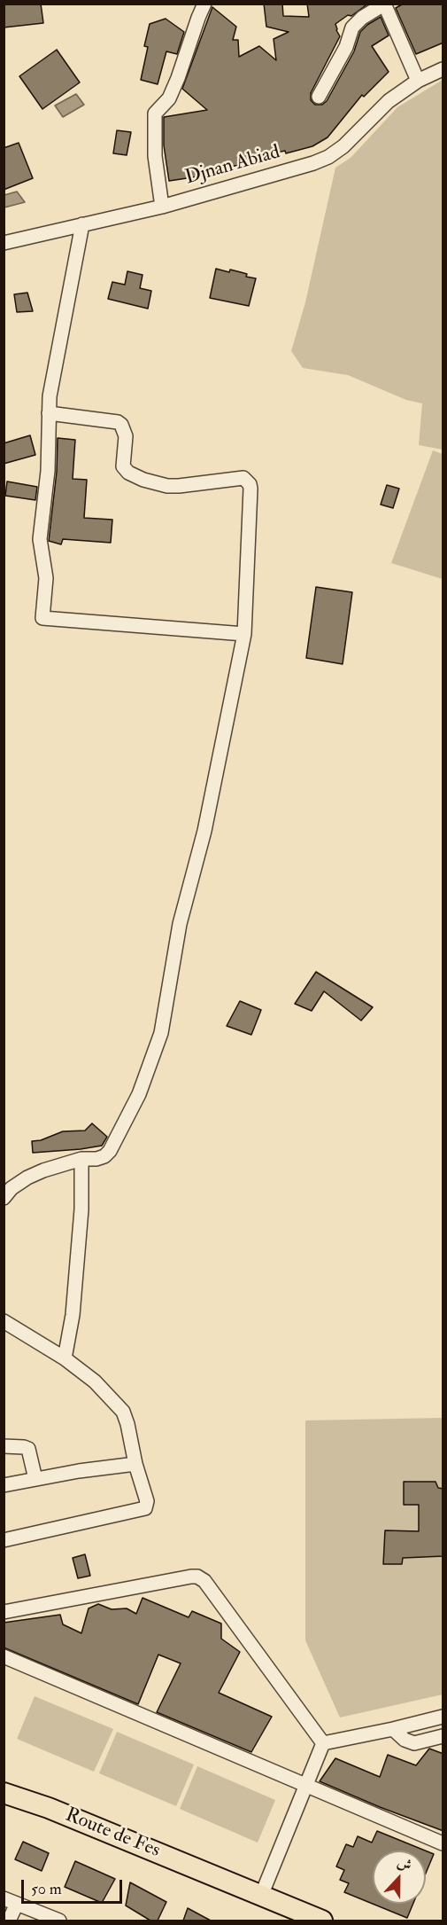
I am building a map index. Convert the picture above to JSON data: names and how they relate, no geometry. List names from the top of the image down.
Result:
{
  "streets": {
    "main road": ["Route de Fes"],
    "street": ["Djnan Abiad"]
  },
  "scale_bar": "50 m",
  "north": "top"
}
